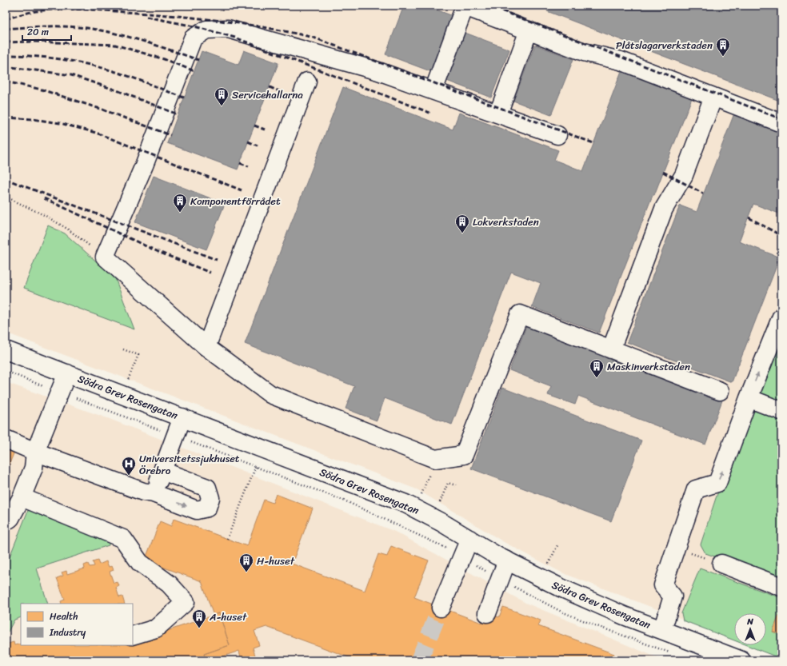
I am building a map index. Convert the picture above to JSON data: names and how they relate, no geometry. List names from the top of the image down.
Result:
{
  "streets": {
    "street": ["Södra Grev Rosengatan"]
  },
  "places": {
    "building": [
      "Plåtslagarverkstaden",
      "Servicehallarna",
      "Komponentförrådet",
      "Lokverkstaden",
      "Maskinverkstaden",
      "H-huset",
      "A-huset"
    ],
    "hospital": ["Universitetssjukhuset Örebro"]
  },
  "legend": ["Health", "Industry"],
  "scale_bar": "20 m",
  "north": "top"
}
